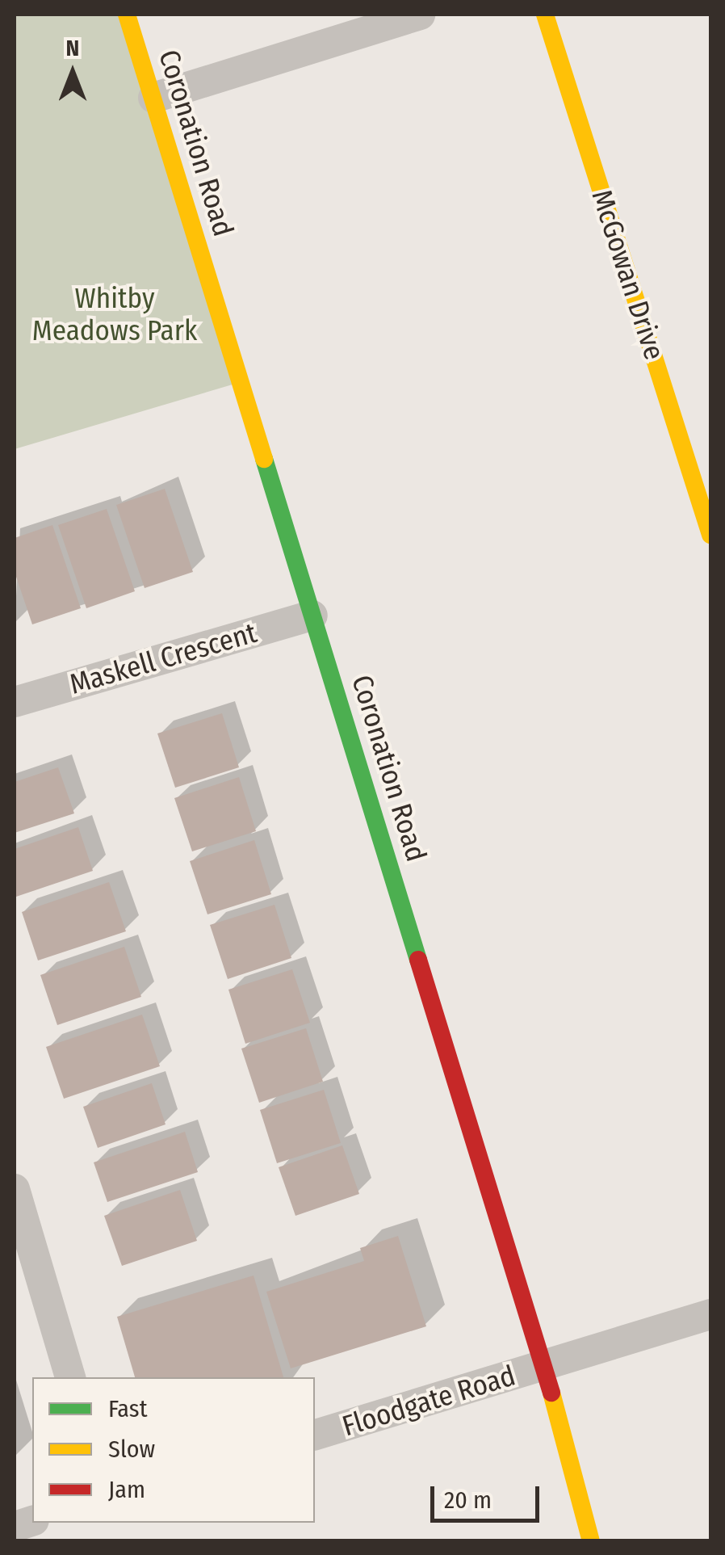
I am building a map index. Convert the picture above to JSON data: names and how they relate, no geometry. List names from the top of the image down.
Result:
{
  "streets": {
    "street": [
      "Coronation Road",
      "McGowan Drive",
      "Maskell Crescent",
      "Floodgate Road"
    ]
  },
  "crossings": [
    ["Coronation Road", "Maskell Crescent"],
    ["Coronation Road", "Floodgate Road"]
  ],
  "parks": ["Whitby Meadows Park"],
  "legend": ["Fast", "Slow", "Jam"],
  "scale_bar": "20 m",
  "north": "top"
}
